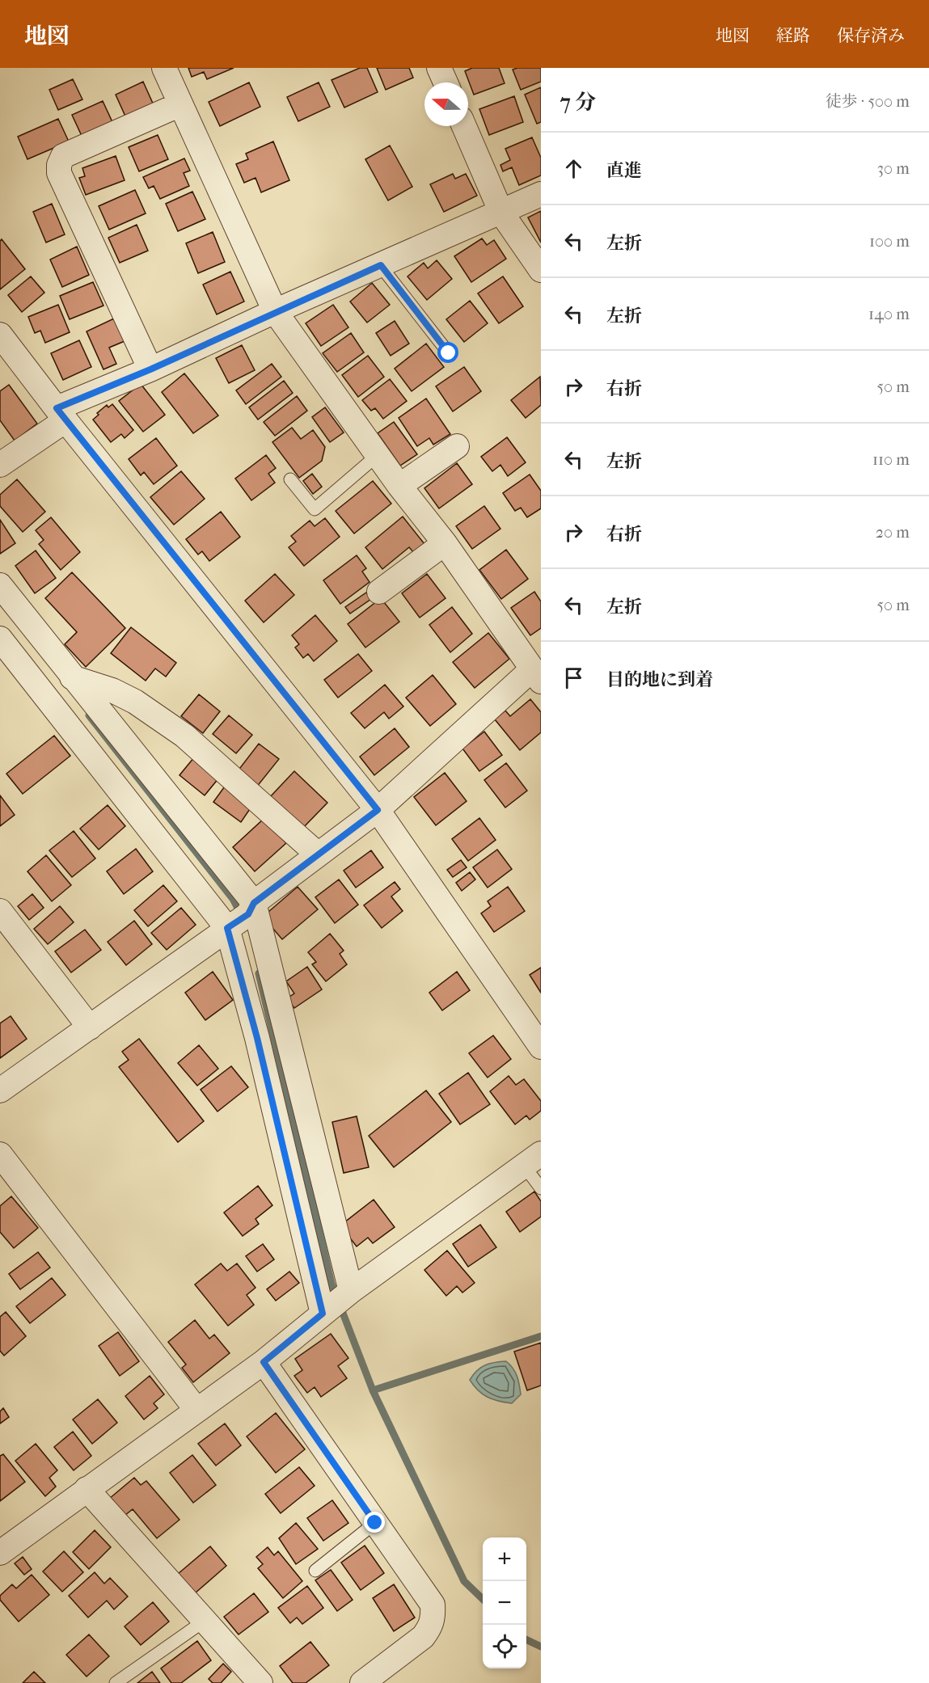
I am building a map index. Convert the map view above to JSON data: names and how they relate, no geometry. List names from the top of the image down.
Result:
{
  "north": "left",
  "page": {
    "header": "地図",
    "nav": ["地図", "経路", "保存済み"],
    "heading": ["7 分", "徒歩 · 500 m"],
    "list": [
      ["直進", "30 m"],
      ["左折", "100 m"],
      ["左折", "140 m"],
      ["右折", "50 m"],
      ["左折", "110 m"],
      ["右折", "20 m"],
      ["左折", "50 m"],
      "目的地に到着"
    ],
    "map_buttons": ["+", "−"]
  }
}
